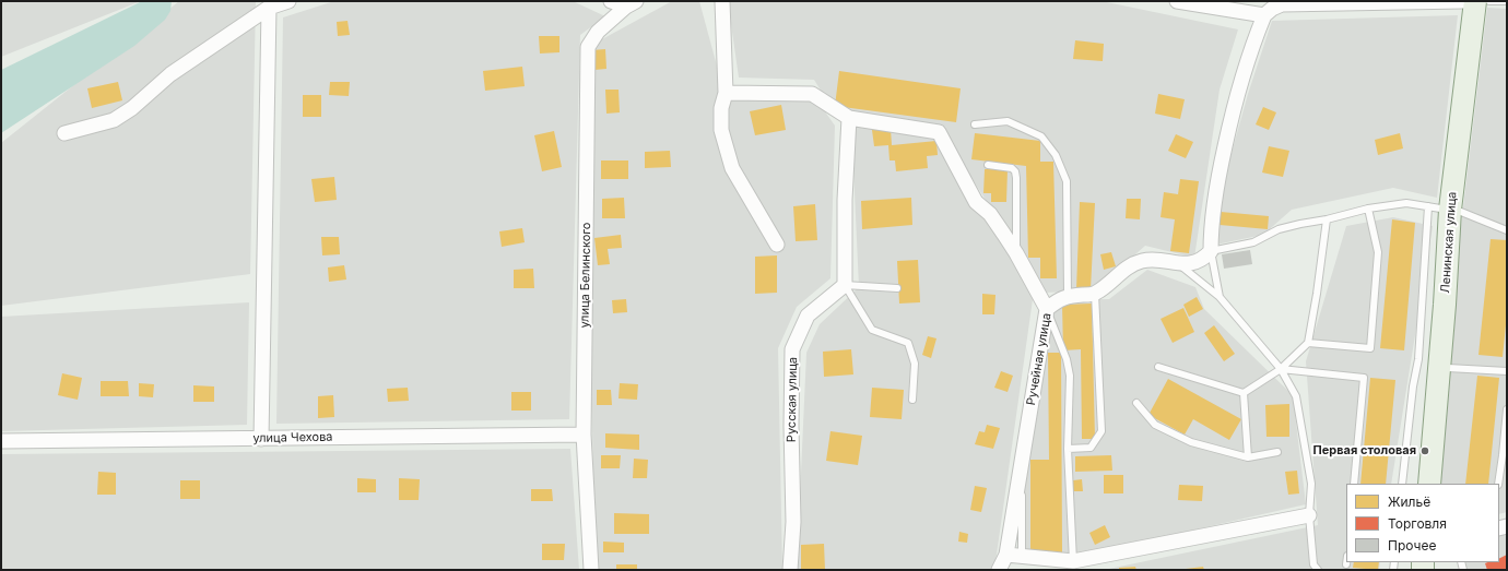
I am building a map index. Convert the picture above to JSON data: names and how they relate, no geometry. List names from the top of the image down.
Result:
{
  "streets": {
    "main road": ["Ленинская улица"],
    "street": [
      "улица Белинского",
      "Ручейная улица",
      "Русская улица",
      "улица Чехова"
    ]
  },
  "crossings": [
    ["улица Белинского", "улица Чехова"]
  ],
  "places": ["Первая столовая"],
  "legend": ["Жильё", "Торговля", "Прочее"]
}
